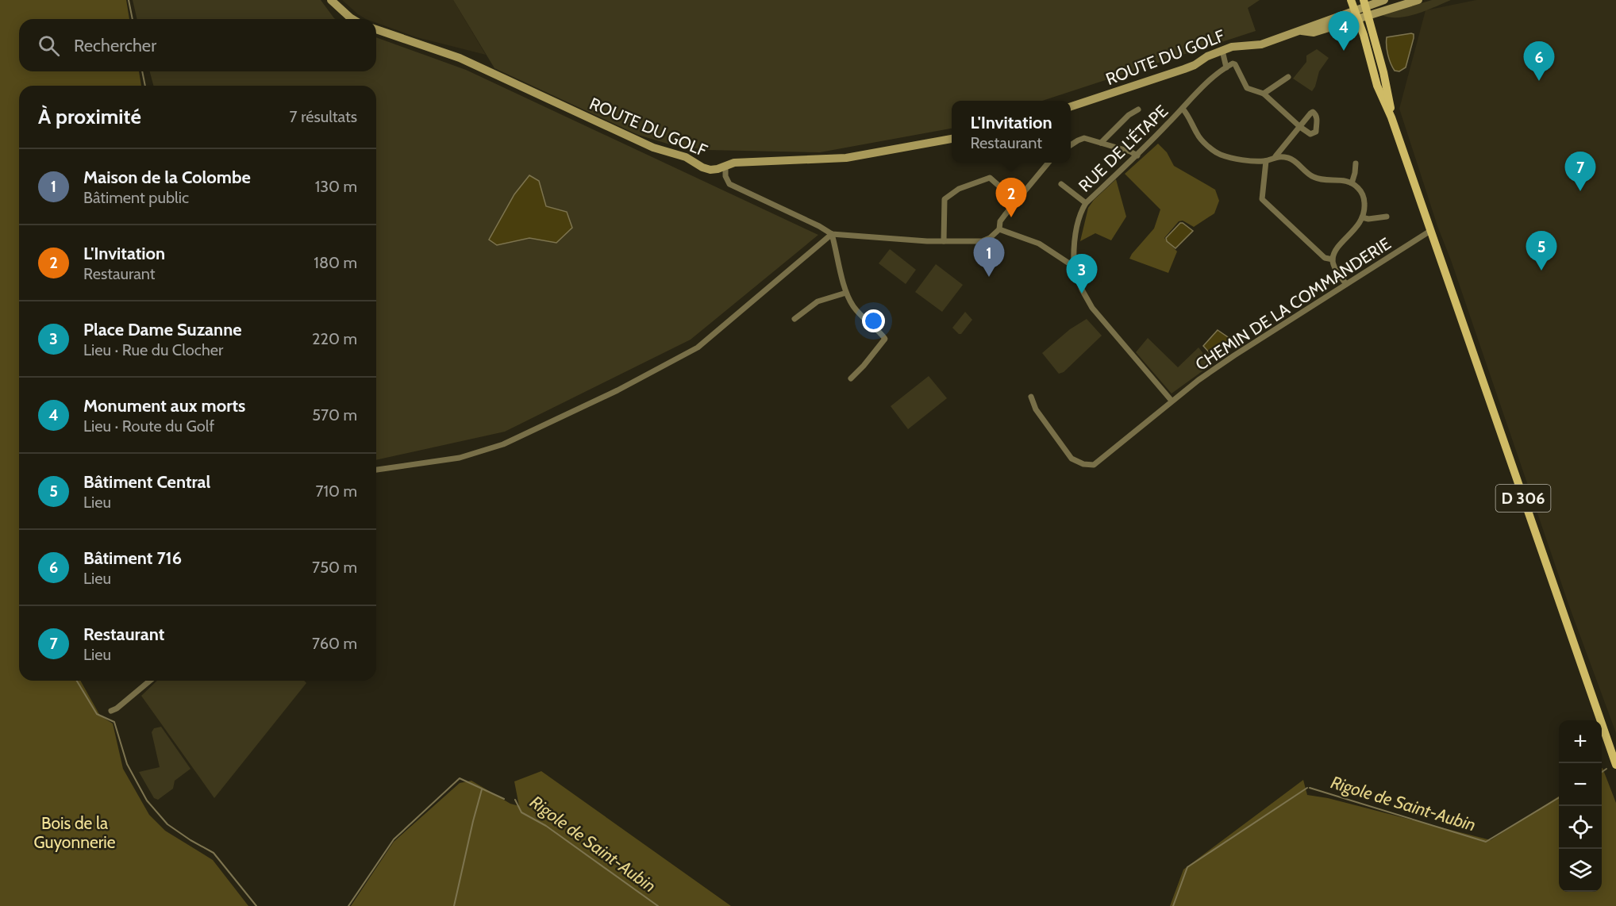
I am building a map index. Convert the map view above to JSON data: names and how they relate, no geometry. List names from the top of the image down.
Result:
{
  "streets": {
    "main road": ["D 306"],
    "street": ["ROUTE DU GOLF", "RUE DE L'ÉTAPE", "CHEMIN DE LA COMMANDERIE"]
  },
  "crossings": [
    ["ROUTE DU GOLF", "D 306"],
    ["CHEMIN DE LA COMMANDERIE", "D 306"]
  ],
  "water": ["Rigole de Saint-Aubin"],
  "parks": ["Bois de la Guyonnerie"],
  "page": {
    "pins": [
      "4",
      "6",
      "7",
      "2",
      "5",
      "1",
      "3"
    ],
    "search": "Rechercher",
    "heading": ["À proximité", "7 résultats"],
    "popup": ["L'Invitation", "Restaurant"],
    "list": [
      {
        "mark": "1",
        "name": "Maison de la Colombe",
        "note": "Bâtiment public",
        "value": "130 m"
      },
      {
        "mark": "2",
        "name": "L'Invitation",
        "note": "Restaurant",
        "value": "180 m"
      },
      {
        "mark": "3",
        "name": "Place Dame Suzanne",
        "note": "Lieu · Rue du Clocher",
        "value": "220 m"
      },
      {
        "mark": "4",
        "name": "Monument aux morts",
        "note": "Lieu · Route du Golf",
        "value": "570 m"
      },
      {
        "mark": "5",
        "name": "Bâtiment Central",
        "note": "Lieu",
        "value": "710 m"
      },
      {
        "mark": "6",
        "name": "Bâtiment 716",
        "note": "Lieu",
        "value": "750 m"
      },
      {
        "mark": "7",
        "name": "Restaurant",
        "note": "Lieu",
        "value": "760 m"
      }
    ],
    "map_buttons": ["+", "−"]
  }
}
